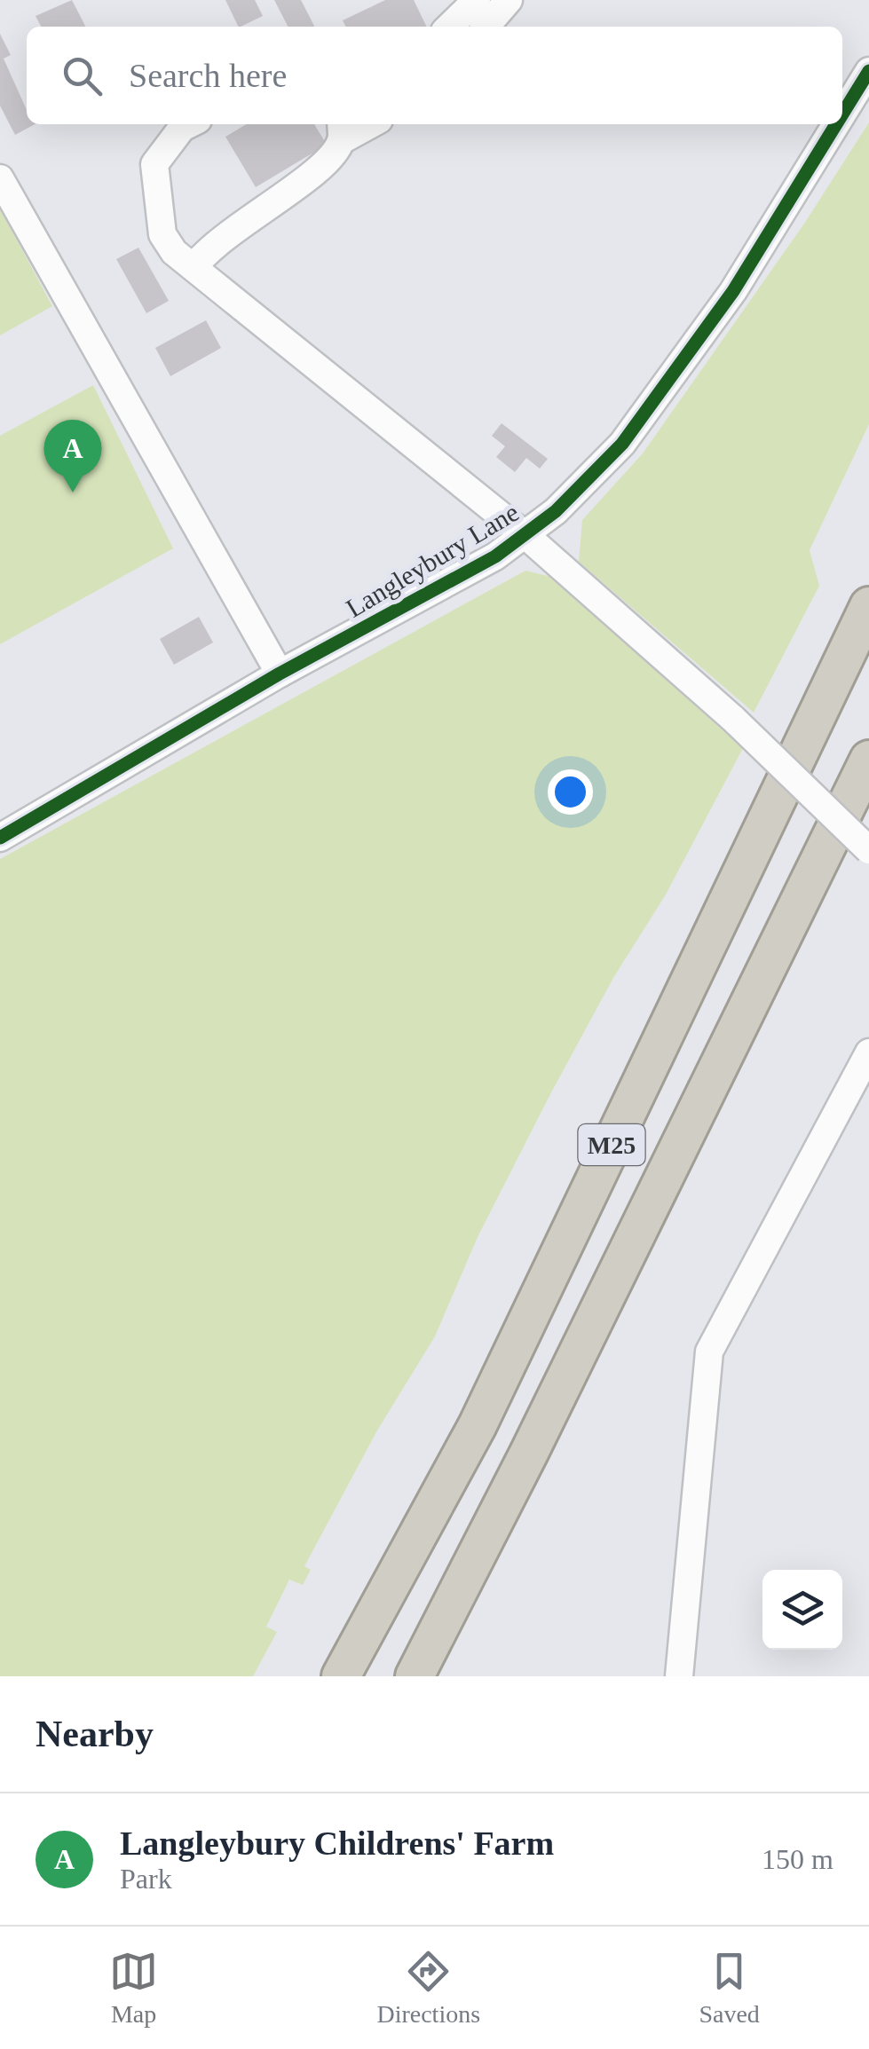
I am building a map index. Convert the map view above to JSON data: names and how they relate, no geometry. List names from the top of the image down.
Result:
{
  "streets": {
    "highway": ["M25"],
    "street": ["Langleybury Lane"]
  },
  "page": {
    "search": "Search here",
    "pins": "A",
    "heading": "Nearby",
    "list": [
      {
        "mark": "A",
        "name": "Langleybury Childrens' Farm",
        "note": "Park",
        "value": "150 m"
      }
    ],
    "nav": ["Map", "Directions", "Saved"]
  }
}
